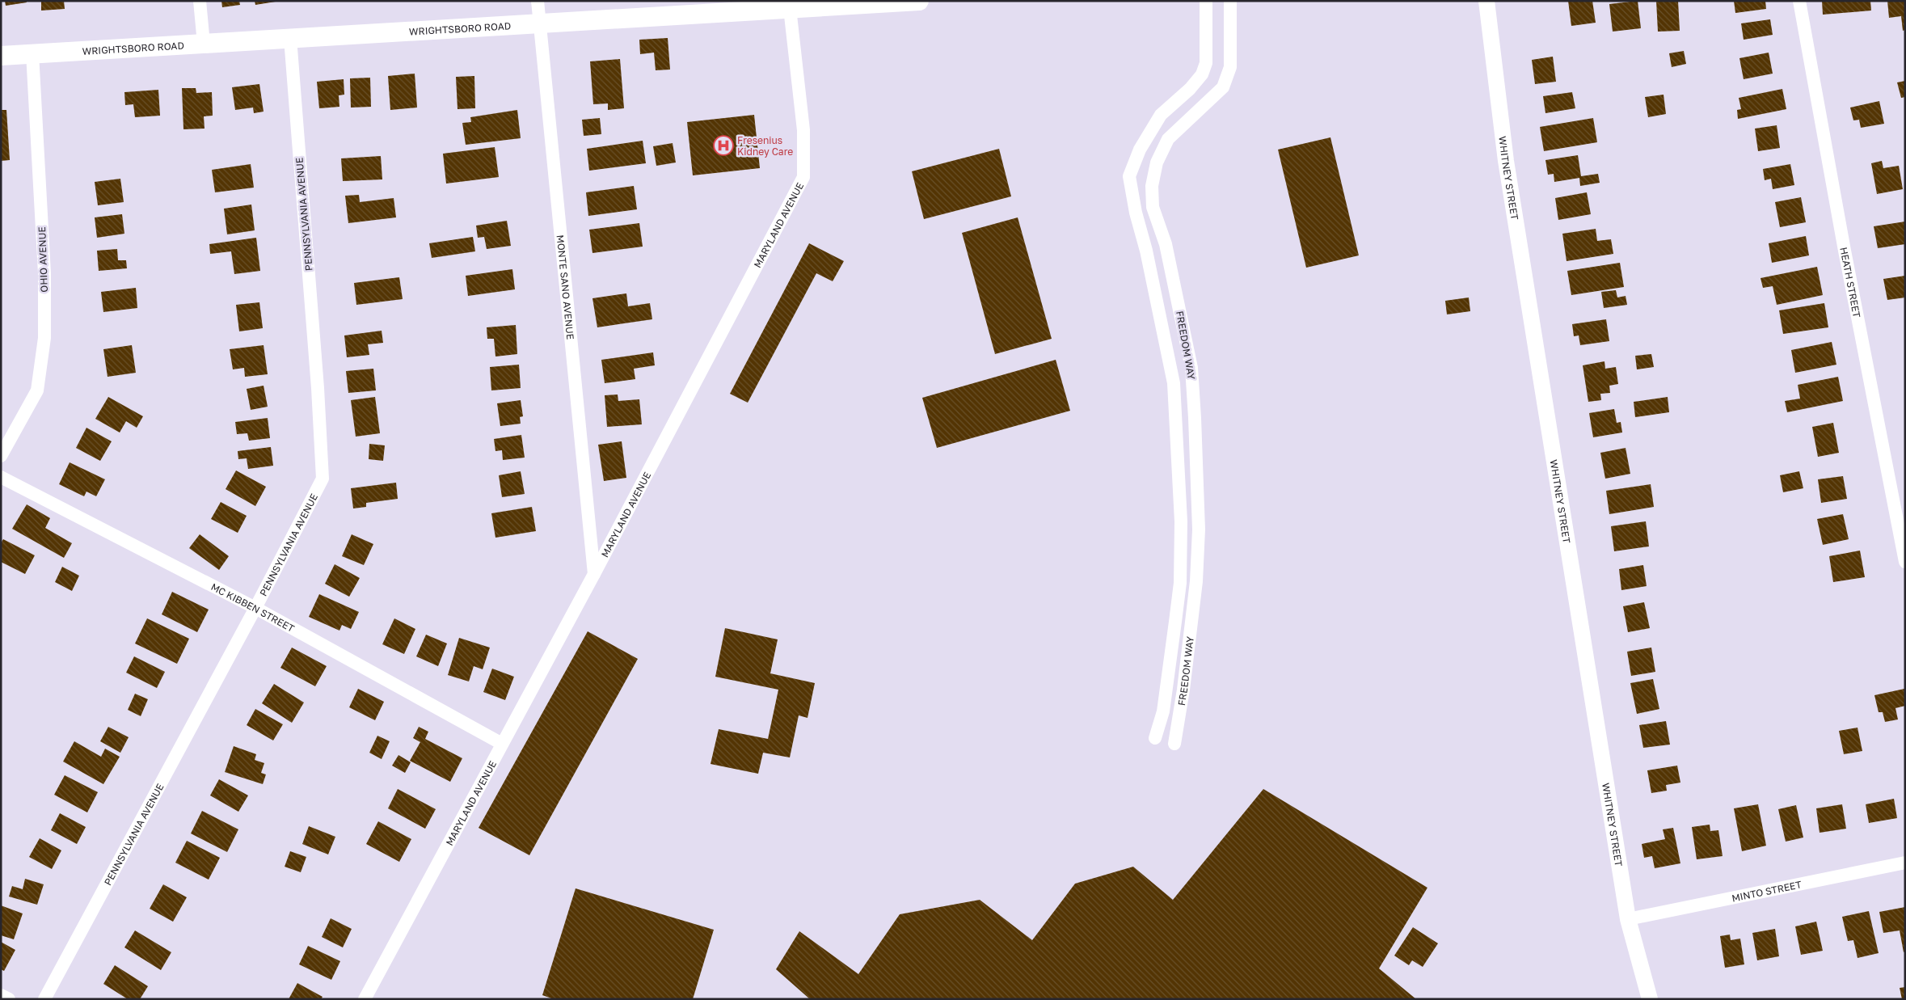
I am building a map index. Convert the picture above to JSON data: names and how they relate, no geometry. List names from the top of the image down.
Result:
{
  "streets": {
    "main road": ["WRIGHTSBORO ROAD"],
    "street": [
      "WHITNEY STREET",
      "PENNSYLVANIA AVENUE",
      "MARYLAND AVENUE",
      "OHIO AVENUE",
      "HEATH STREET",
      "MONTE SANO AVENUE",
      "FREEDOM WAY",
      "MC KIBBEN STREET",
      "MINTO STREET"
    ]
  },
  "crossings": [
    ["WRIGHTSBORO ROAD", "PENNSYLVANIA AVENUE"],
    ["WRIGHTSBORO ROAD", "MARYLAND AVENUE"],
    ["WRIGHTSBORO ROAD", "OHIO AVENUE"],
    ["WRIGHTSBORO ROAD", "MONTE SANO AVENUE"],
    ["WHITNEY STREET", "MINTO STREET"],
    ["PENNSYLVANIA AVENUE", "MC KIBBEN STREET"],
    ["MARYLAND AVENUE", "MONTE SANO AVENUE"],
    ["MARYLAND AVENUE", "MC KIBBEN STREET"]
  ],
  "places": {
    "hospital": ["Fresenius Kidney Care"]
  }
}
